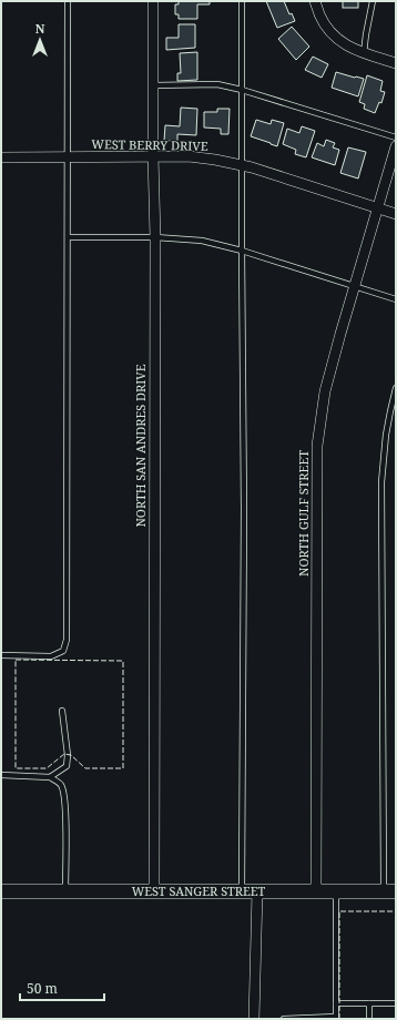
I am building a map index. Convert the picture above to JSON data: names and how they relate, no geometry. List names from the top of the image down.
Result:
{
  "streets": {
    "main road": ["WEST SANGER STREET"],
    "street": ["WEST BERRY DRIVE", "NORTH SAN ANDRES DRIVE", "NORTH GULF STREET"]
  },
  "crossings": [
    ["WEST BERRY DRIVE", "NORTH SAN ANDRES DRIVE"],
    ["WEST BERRY DRIVE", "NORTH GULF STREET"],
    ["NORTH SAN ANDRES DRIVE", "WEST SANGER STREET"],
    ["NORTH GULF STREET", "WEST SANGER STREET"]
  ],
  "scale_bar": "50 m",
  "north": "top"
}
